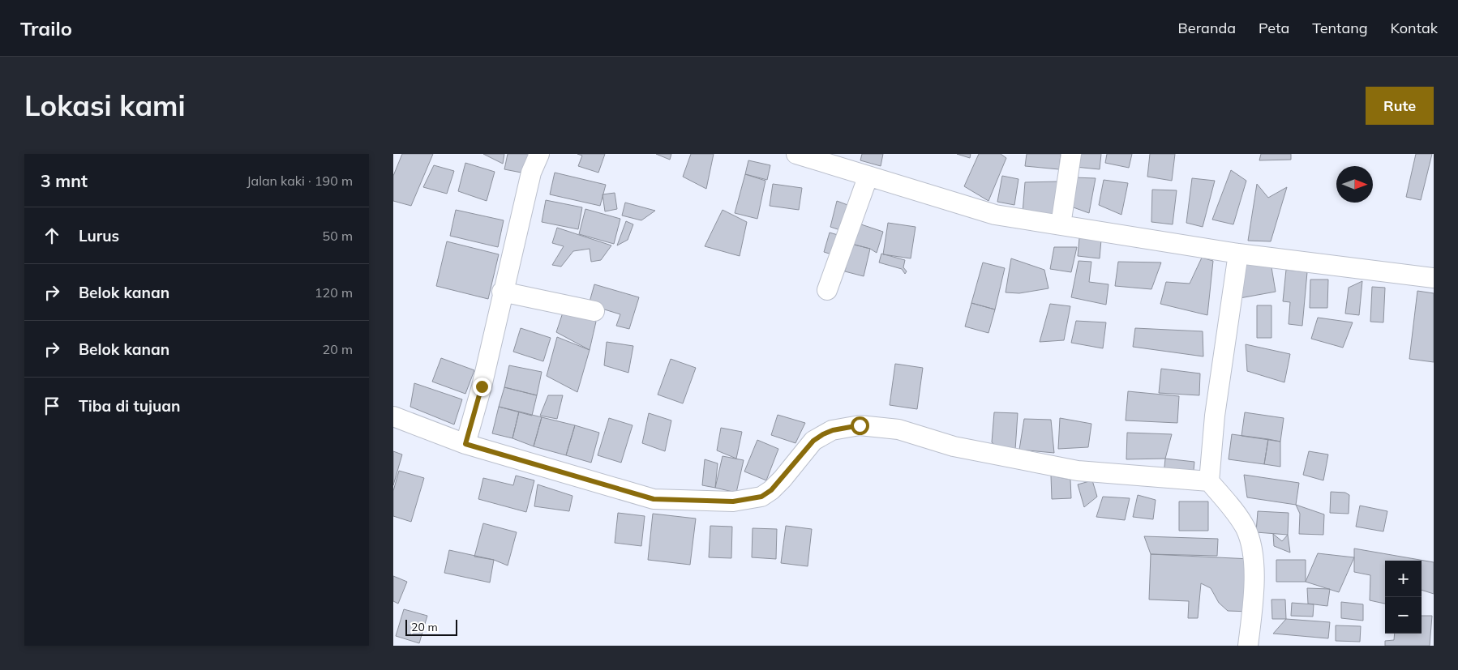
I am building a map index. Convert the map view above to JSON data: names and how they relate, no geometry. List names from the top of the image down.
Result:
{
  "scale_bar": "20 m",
  "north": "right",
  "page": {
    "header": "Trailo",
    "nav": [
      "Beranda",
      "Peta",
      "Tentang",
      "Kontak"
    ],
    "buttons": "Rute",
    "title": "Lokasi kami",
    "heading": ["3 mnt", "Jalan kaki · 190 m"],
    "list": [
      ["Lurus", "50 m"],
      ["Belok kanan", "120 m"],
      ["Belok kanan", "20 m"],
      "Tiba di tujuan"
    ],
    "map_buttons": ["+", "−"],
    "scale": "20 m"
  }
}
